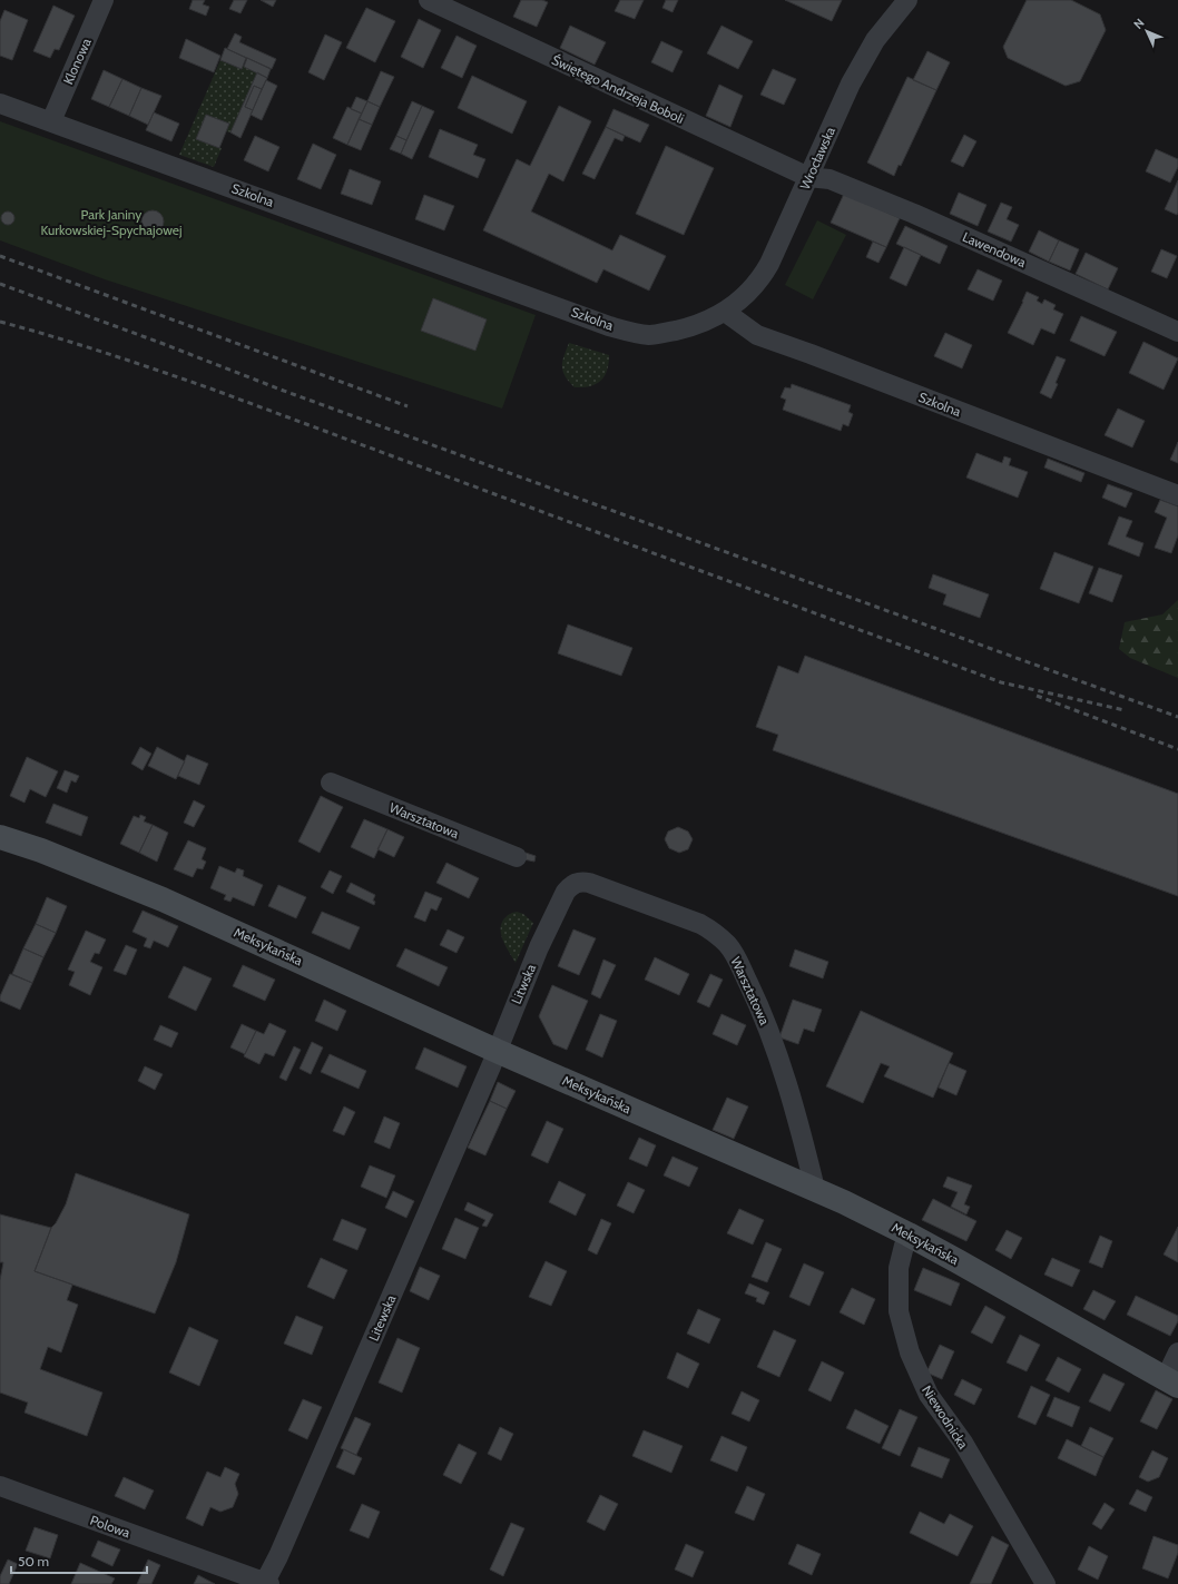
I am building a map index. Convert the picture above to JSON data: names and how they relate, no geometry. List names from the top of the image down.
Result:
{
  "streets": {
    "street": [
      "Klonowa",
      "Świętego Andrzeja Boboli",
      "Wrocławska",
      "Szkolna",
      "Lawendowa",
      "Warsztatowa",
      "Meksykańska",
      "Litwska",
      "Litewska",
      "Niewodnicka",
      "Polowa"
    ]
  },
  "crossings": [
    ["Klonowa", "Szkolna"],
    ["Świętego Andrzeja Boboli", "Wrocławska"],
    ["Świętego Andrzeja Boboli", "Lawendowa"],
    ["Wrocławska", "Szkolna"],
    ["Wrocławska", "Lawendowa"],
    ["Warsztatowa", "Meksykańska"],
    ["Warsztatowa", "Litwska"],
    ["Meksykańska", "Litwska"],
    ["Meksykańska", "Litewska"],
    ["Meksykańska", "Niewodnicka"],
    ["Litwska", "Litewska"],
    ["Litewska", "Polowa"]
  ],
  "parks": ["Park Janiny Kurkowskiej-Spychajowej"],
  "scale_bar": "50 m",
  "north": "top left"
}
